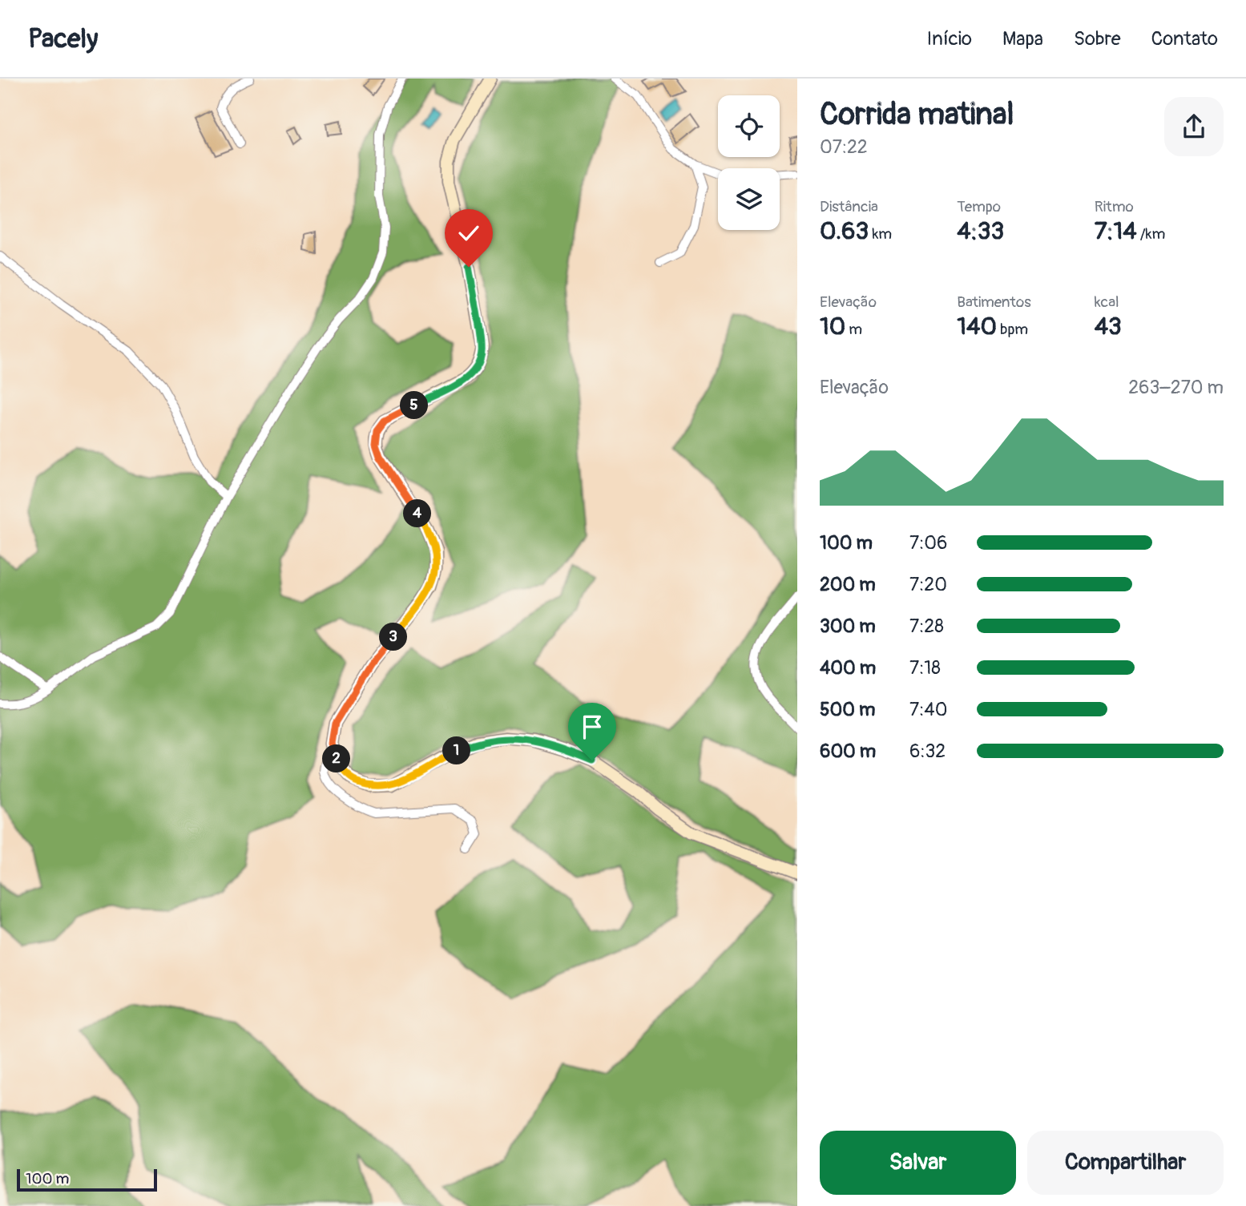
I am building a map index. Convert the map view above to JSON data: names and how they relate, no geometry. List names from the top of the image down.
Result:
{
  "scale_bar": "100 m",
  "page": {
    "header": "Pacely",
    "nav": [
      "Início",
      "Mapa",
      "Sobre",
      "Contato"
    ],
    "heading": ["Corrida matinal", "07:22"],
    "stats": [
      ["Distância", "0.63 km"],
      ["Tempo", "4:33"],
      ["Ritmo", "7:14 /km"],
      ["Elevação", "10 m"],
      ["Batimentos", "140 bpm"],
      ["kcal", "43"]
    ],
    "chart": ["Elevação", "263–270 m"],
    "pins": [
      "5",
      "4",
      "3",
      "1",
      "2"
    ],
    "list": [
      {
        "name": "100 m",
        "note": "7:06"
      },
      {
        "name": "200 m",
        "note": "7:20"
      },
      {
        "name": "300 m",
        "note": "7:28"
      },
      {
        "name": "400 m",
        "note": "7:18"
      },
      {
        "name": "500 m",
        "note": "7:40"
      },
      {
        "name": "600 m",
        "note": "6:32"
      }
    ],
    "buttons": ["Salvar", "Compartilhar"],
    "scale": "100 m"
  }
}
